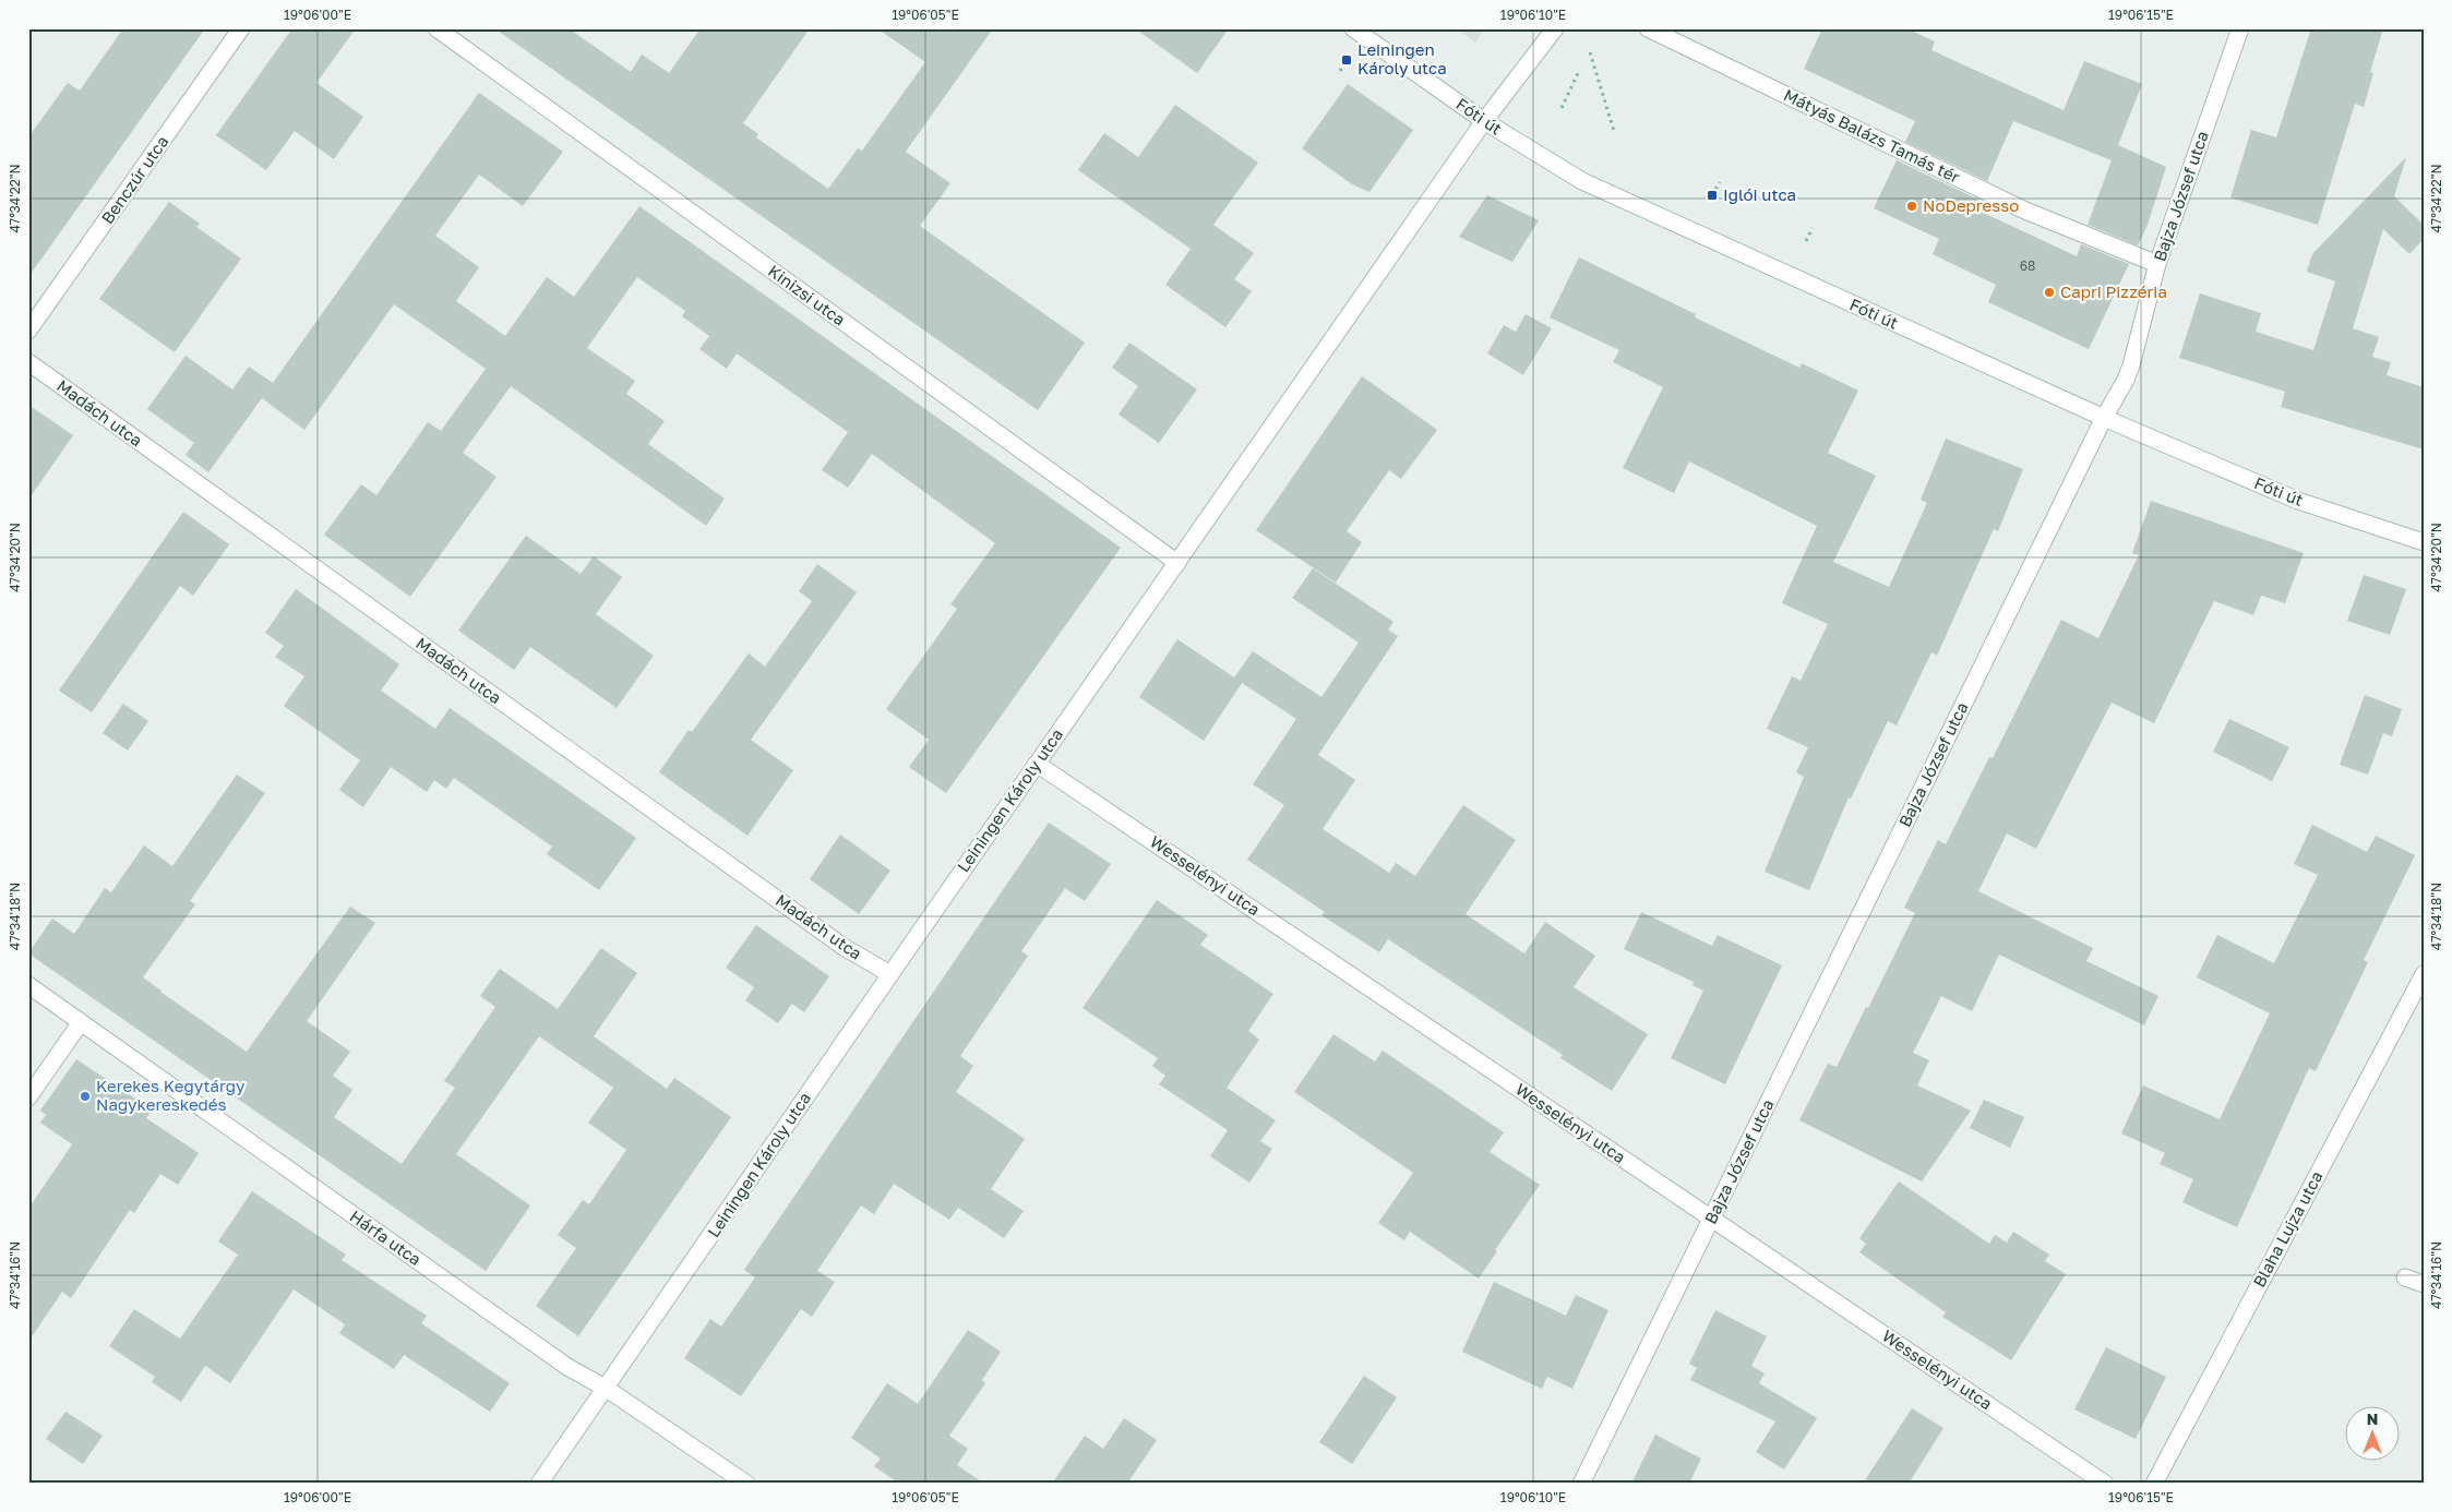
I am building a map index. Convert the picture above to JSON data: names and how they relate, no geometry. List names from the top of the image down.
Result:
{
  "streets": {
    "street": [
      "Fóti út",
      "Mátyás Balázs Tamás tér",
      "Benczúr utca",
      "Bajza József utca",
      "Kinizsi utca",
      "Madách utca",
      "Leiningen Károly utca",
      "Wesselényi utca",
      "Blaha Lujza utca",
      "Hárfa utca"
    ]
  },
  "crossings": [
    ["Fóti út", "Bajza József utca"],
    ["Fóti út", "Leiningen Károly utca"],
    ["Mátyás Balázs Tamás tér", "Bajza József utca"],
    ["Bajza József utca", "Wesselényi utca"],
    ["Kinizsi utca", "Leiningen Károly utca"],
    ["Madách utca", "Leiningen Károly utca"],
    ["Leiningen Károly utca", "Wesselényi utca"],
    ["Leiningen Károly utca", "Hárfa utca"]
  ],
  "places": {
    "transit": ["Leiningen Károly utca", "Iglói utca"],
    "other": ["NoDepresso", "Capri Pizzéria", "Kerekes Kegytárgy Nagykereskedés"]
  },
  "house_numbers": ["68"],
  "north": "top",
  "coordinates": [
    "19°06'00\"E",
    "19°06'05\"E",
    "19°06'10\"E",
    "19°06'15\"E",
    "47°34'22\"N",
    "47°34'20\"N",
    "47°34'18\"N",
    "47°34'16\"N"
  ]
}
